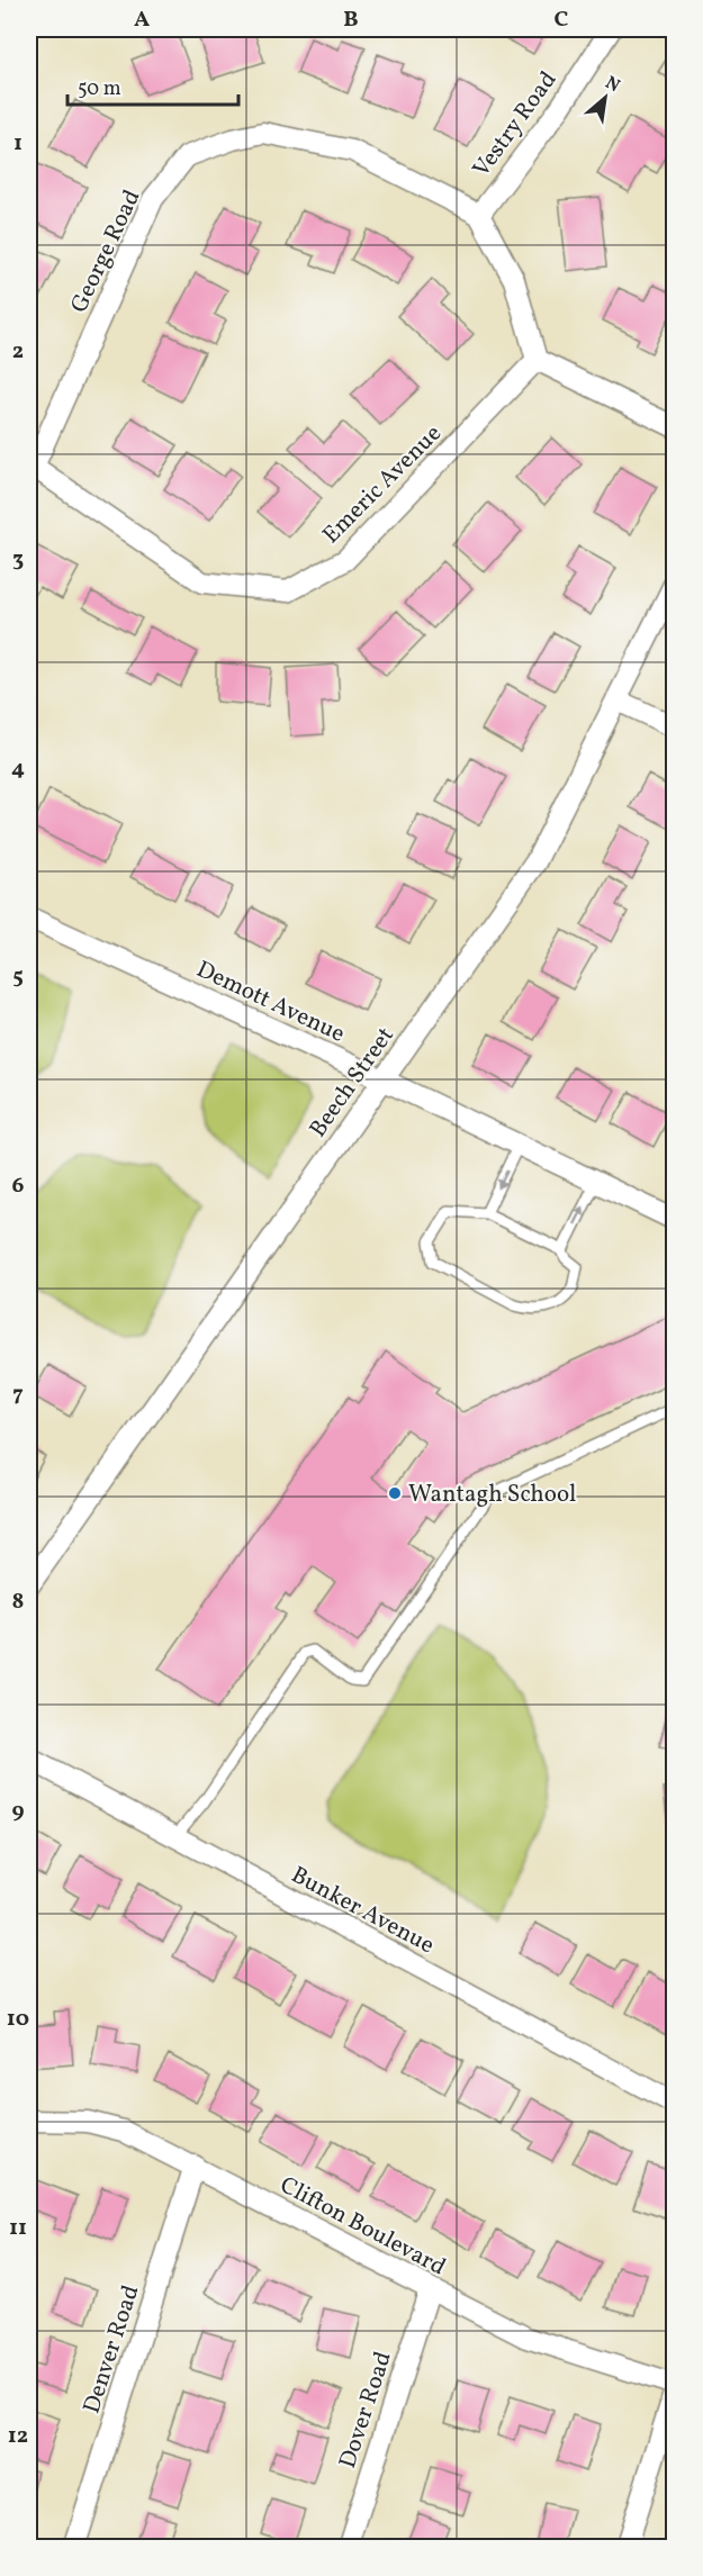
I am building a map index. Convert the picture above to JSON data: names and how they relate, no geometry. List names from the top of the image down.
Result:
{
  "streets": {
    "street": [
      "Vestry Road",
      "George Road",
      "Emeric Avenue",
      "Demott Avenue",
      "Beech Street",
      "Bunker Avenue",
      "Clifton Boulevard",
      "Denver Road",
      "Dover Road"
    ]
  },
  "crossings": [
    ["Vestry Road", "George Road"],
    ["George Road", "Emeric Avenue"],
    ["Demott Avenue", "Beech Street"],
    ["Clifton Boulevard", "Denver Road"],
    ["Clifton Boulevard", "Dover Road"]
  ],
  "places": ["Wantagh School"],
  "scale_bar": "50 m",
  "north": "top right",
  "grid": {
    "columns": ["A", "B", "C"],
    "rows": [
      "1",
      "2",
      "3",
      "4",
      "5",
      "6",
      "7",
      "8",
      "9",
      "10",
      "11",
      "12"
    ]
  }
}
